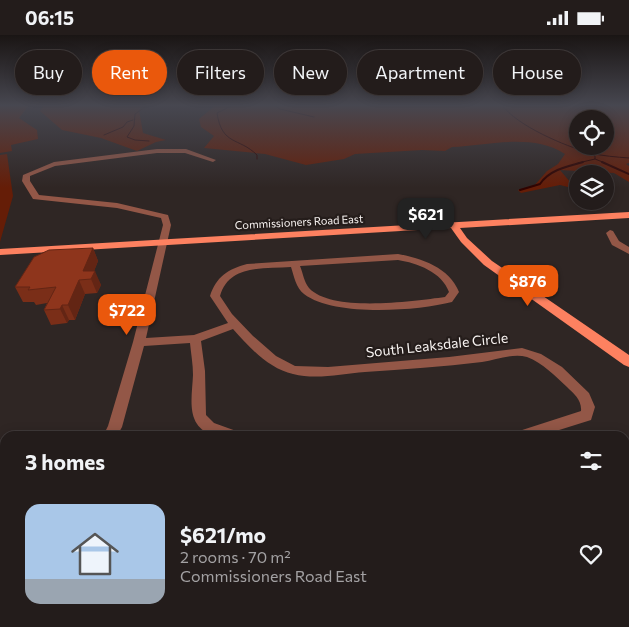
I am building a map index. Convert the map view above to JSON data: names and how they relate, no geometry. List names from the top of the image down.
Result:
{
  "streets": {
    "main road": ["Commissioners Road East"],
    "street": ["South Leaksdale Circle"]
  },
  "page": {
    "status": "06:15",
    "chip": [
      "Buy",
      "Rent",
      "Filters",
      "New",
      "Apartment",
      "House"
    ],
    "price": ["$621", "$876", "$722"],
    "heading": "3 homes",
    "list": [
      {
        "name": "$621/mo",
        "note": "2 rooms · 70 m² · Commissioners Road East"
      }
    ]
  }
}
